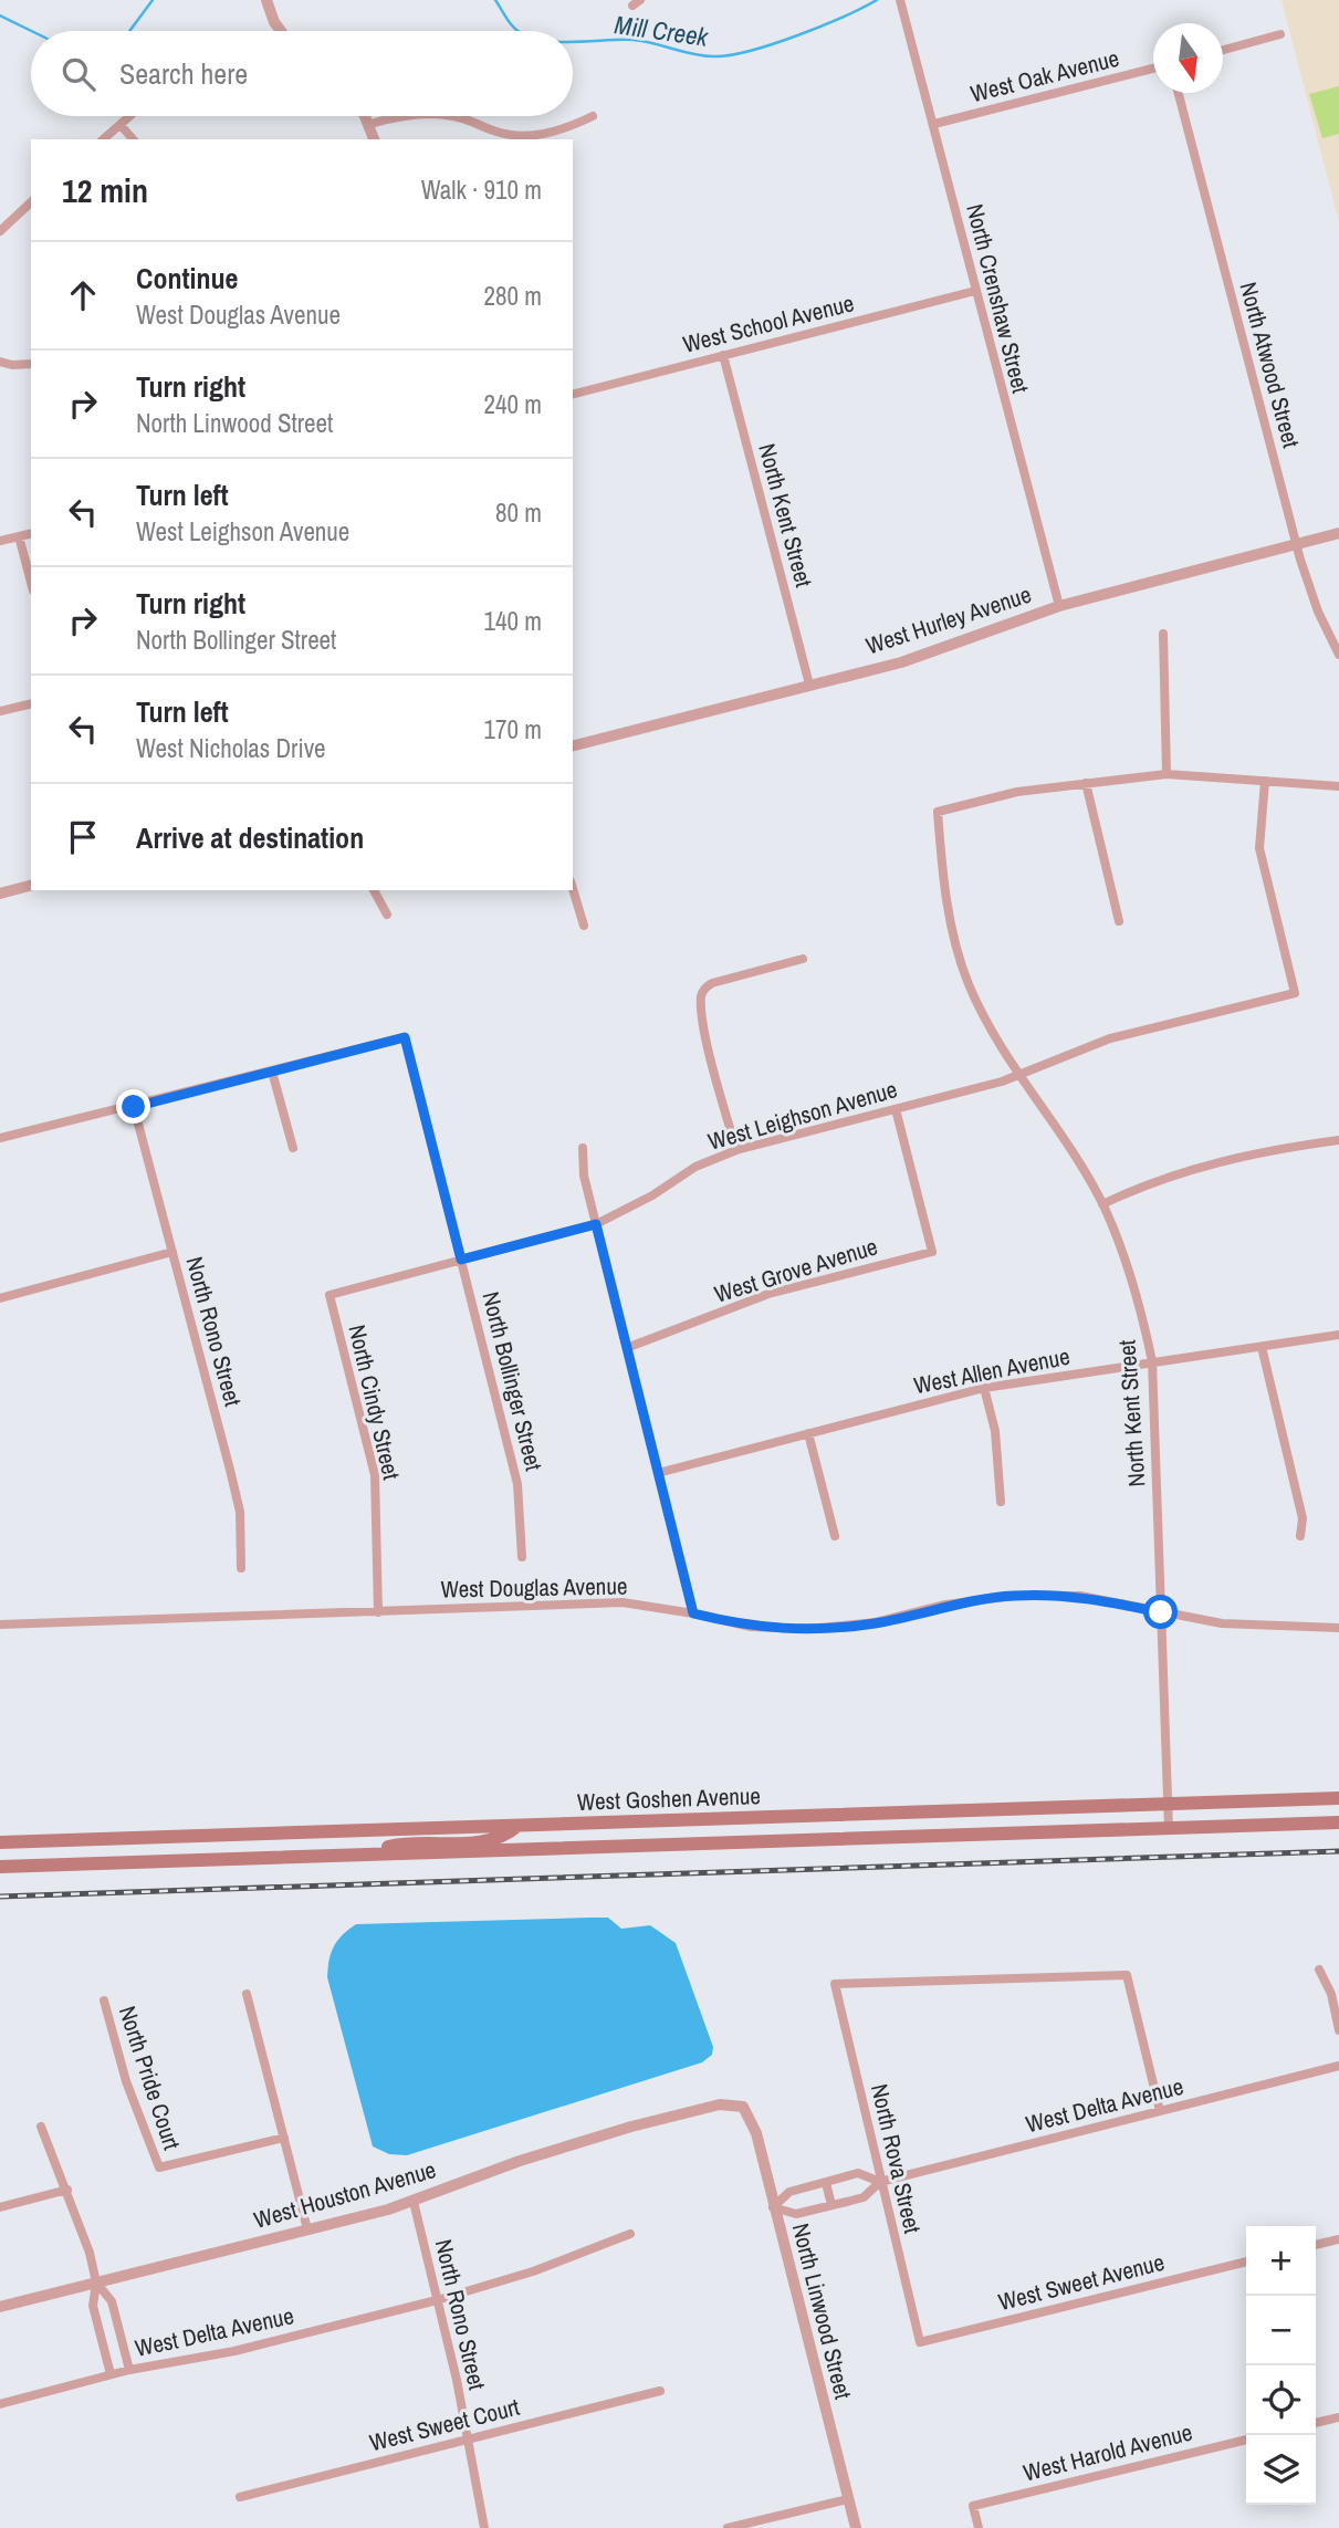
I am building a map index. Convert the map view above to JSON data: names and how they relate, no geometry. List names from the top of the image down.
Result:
{
  "streets": {
    "main road": ["West Goshen Avenue"],
    "street": [
      "West Oak Avenue",
      "North Crenshaw Street",
      "West School Avenue",
      "North Atwood Street",
      "North Kent Street",
      "West Hurley Avenue",
      "West Leighson Avenue",
      "West Grove Avenue",
      "North Rono Street",
      "West Allen Avenue",
      "North Bollinger Street",
      "North Cindy Street",
      "West Douglas Avenue",
      "North Pride Court",
      "West Delta Avenue",
      "North Rova Street",
      "West Houston Avenue",
      "West Sweet Avenue",
      "North Linwood Street",
      "West Sweet Court",
      "West Harold Avenue"
    ]
  },
  "crossings": [
    ["West Oak Avenue", "North Crenshaw Street"],
    ["North Crenshaw Street", "West School Avenue"],
    ["North Crenshaw Street", "West Hurley Avenue"],
    ["West School Avenue", "North Kent Street"],
    ["North Atwood Street", "West Hurley Avenue"],
    ["North Kent Street", "West Hurley Avenue"],
    ["North Kent Street", "West Leighson Avenue"],
    ["North Kent Street", "West Allen Avenue"],
    ["North Kent Street", "West Douglas Avenue"],
    ["North Kent Street", "West Goshen Avenue"],
    ["West Leighson Avenue", "West Grove Avenue"],
    ["West Leighson Avenue", "North Bollinger Street"],
    ["West Leighson Avenue", "North Cindy Street"],
    ["North Rono Street", "West Delta Avenue"],
    ["North Rono Street", "West Houston Avenue"],
    ["North Rono Street", "West Sweet Court"],
    ["North Cindy Street", "West Douglas Avenue"],
    ["West Delta Avenue", "North Rova Street"],
    ["West Delta Avenue", "North Linwood Street"],
    ["North Rova Street", "West Sweet Avenue"],
    ["West Houston Avenue", "North Linwood Street"]
  ],
  "water": ["Mill Creek"],
  "north": "bottom",
  "page": {
    "search": "Search here",
    "heading": ["12 min", "Walk · 910 m"],
    "list": [
      ["Continue", "West Douglas Avenue", "280 m"],
      ["Turn right", "North Linwood Street", "240 m"],
      ["Turn left", "West Leighson Avenue", "80 m"],
      ["Turn right", "North Bollinger Street", "140 m"],
      ["Turn left", "West Nicholas Drive", "170 m"],
      "Arrive at destination"
    ],
    "map_buttons": ["+", "−"]
  }
}
